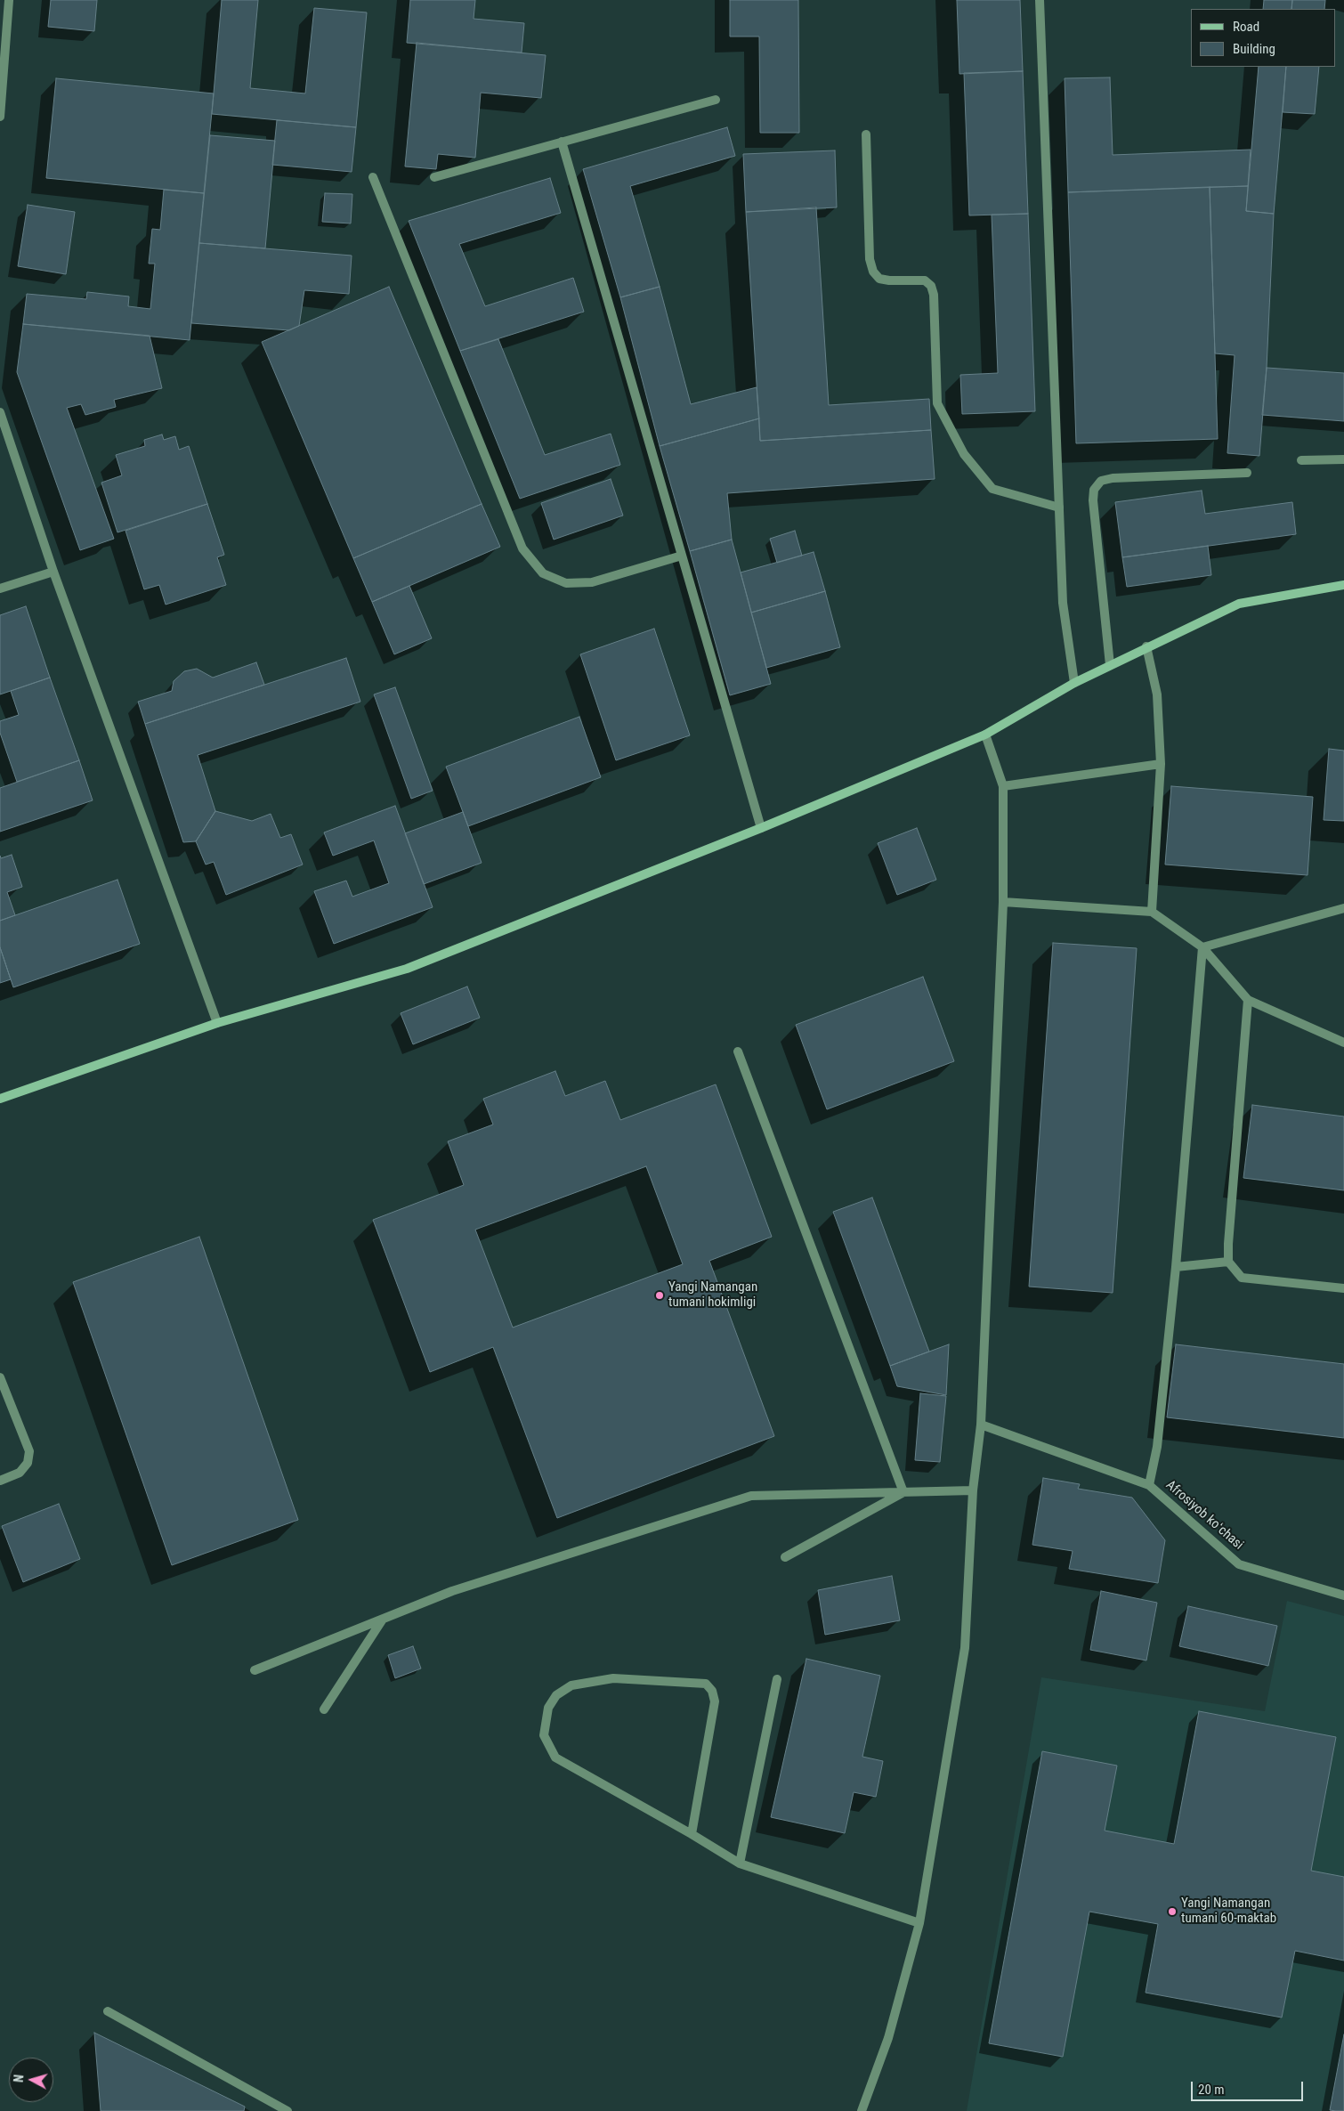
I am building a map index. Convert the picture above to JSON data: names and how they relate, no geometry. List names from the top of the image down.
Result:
{
  "streets": {
    "street": ["Afrosiyob koʻchasi"]
  },
  "places": ["Yangi Namangan tumani hokimligi", "Yangi Namangan tumani 60-maktab"],
  "legend": ["Road", "Building"],
  "scale_bar": "20 m",
  "north": "left"
}
